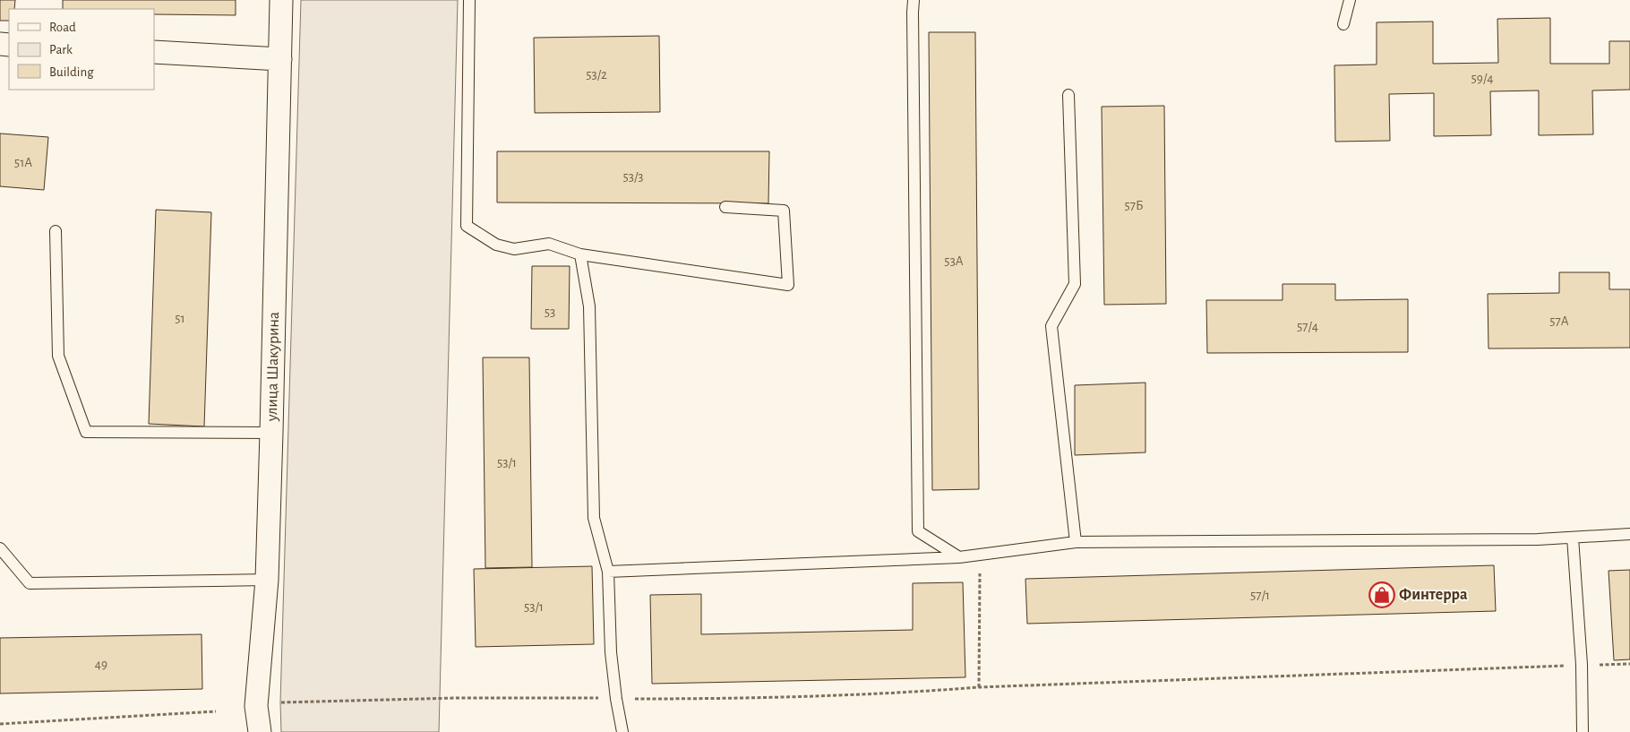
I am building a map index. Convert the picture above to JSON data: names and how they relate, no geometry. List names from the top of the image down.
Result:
{
  "streets": {
    "street": ["улица Шакурина"]
  },
  "places": {
    "shop": ["Финтерра"]
  },
  "house_numbers": [
    "53/2",
    "59/4",
    "51А",
    "53/3",
    "57Б",
    "53А",
    "53",
    "51",
    "57А",
    "57/4",
    "53/1",
    "57/1",
    "53/1",
    "49"
  ],
  "legend": ["Road", "Park", "Building"]
}
